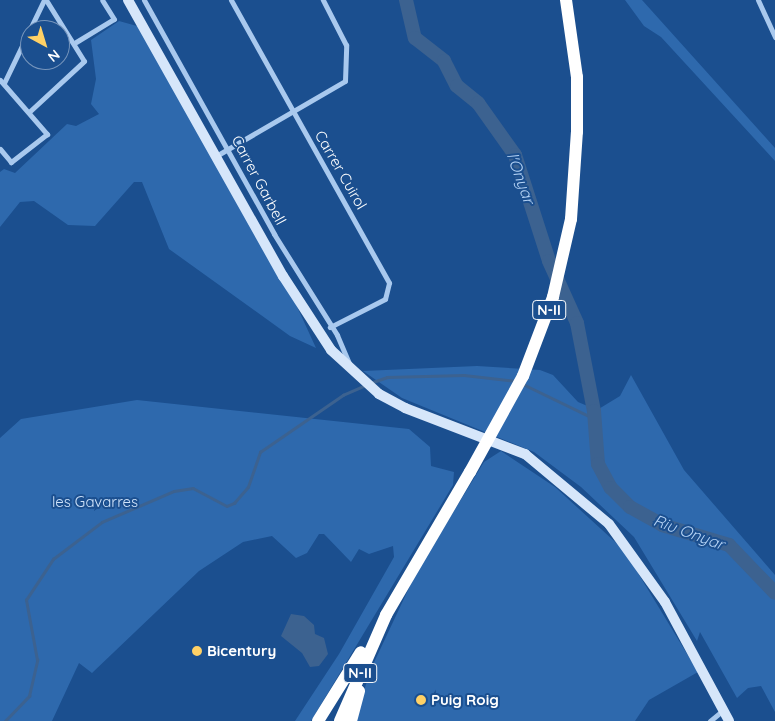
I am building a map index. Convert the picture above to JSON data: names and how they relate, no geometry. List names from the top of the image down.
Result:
{
  "streets": {
    "highway": ["N-II"],
    "street": ["Carrer Cuirol", "Carrer Garbell"]
  },
  "crossings": [
    ["Carrer Cuirol", "Carrer Garbell"]
  ],
  "water": ["l'Onyar", "Riu Onyar"],
  "parks": ["les Gavarres"],
  "places": ["Bicentury", "Puig Roig"],
  "north": "bottom right"
}
